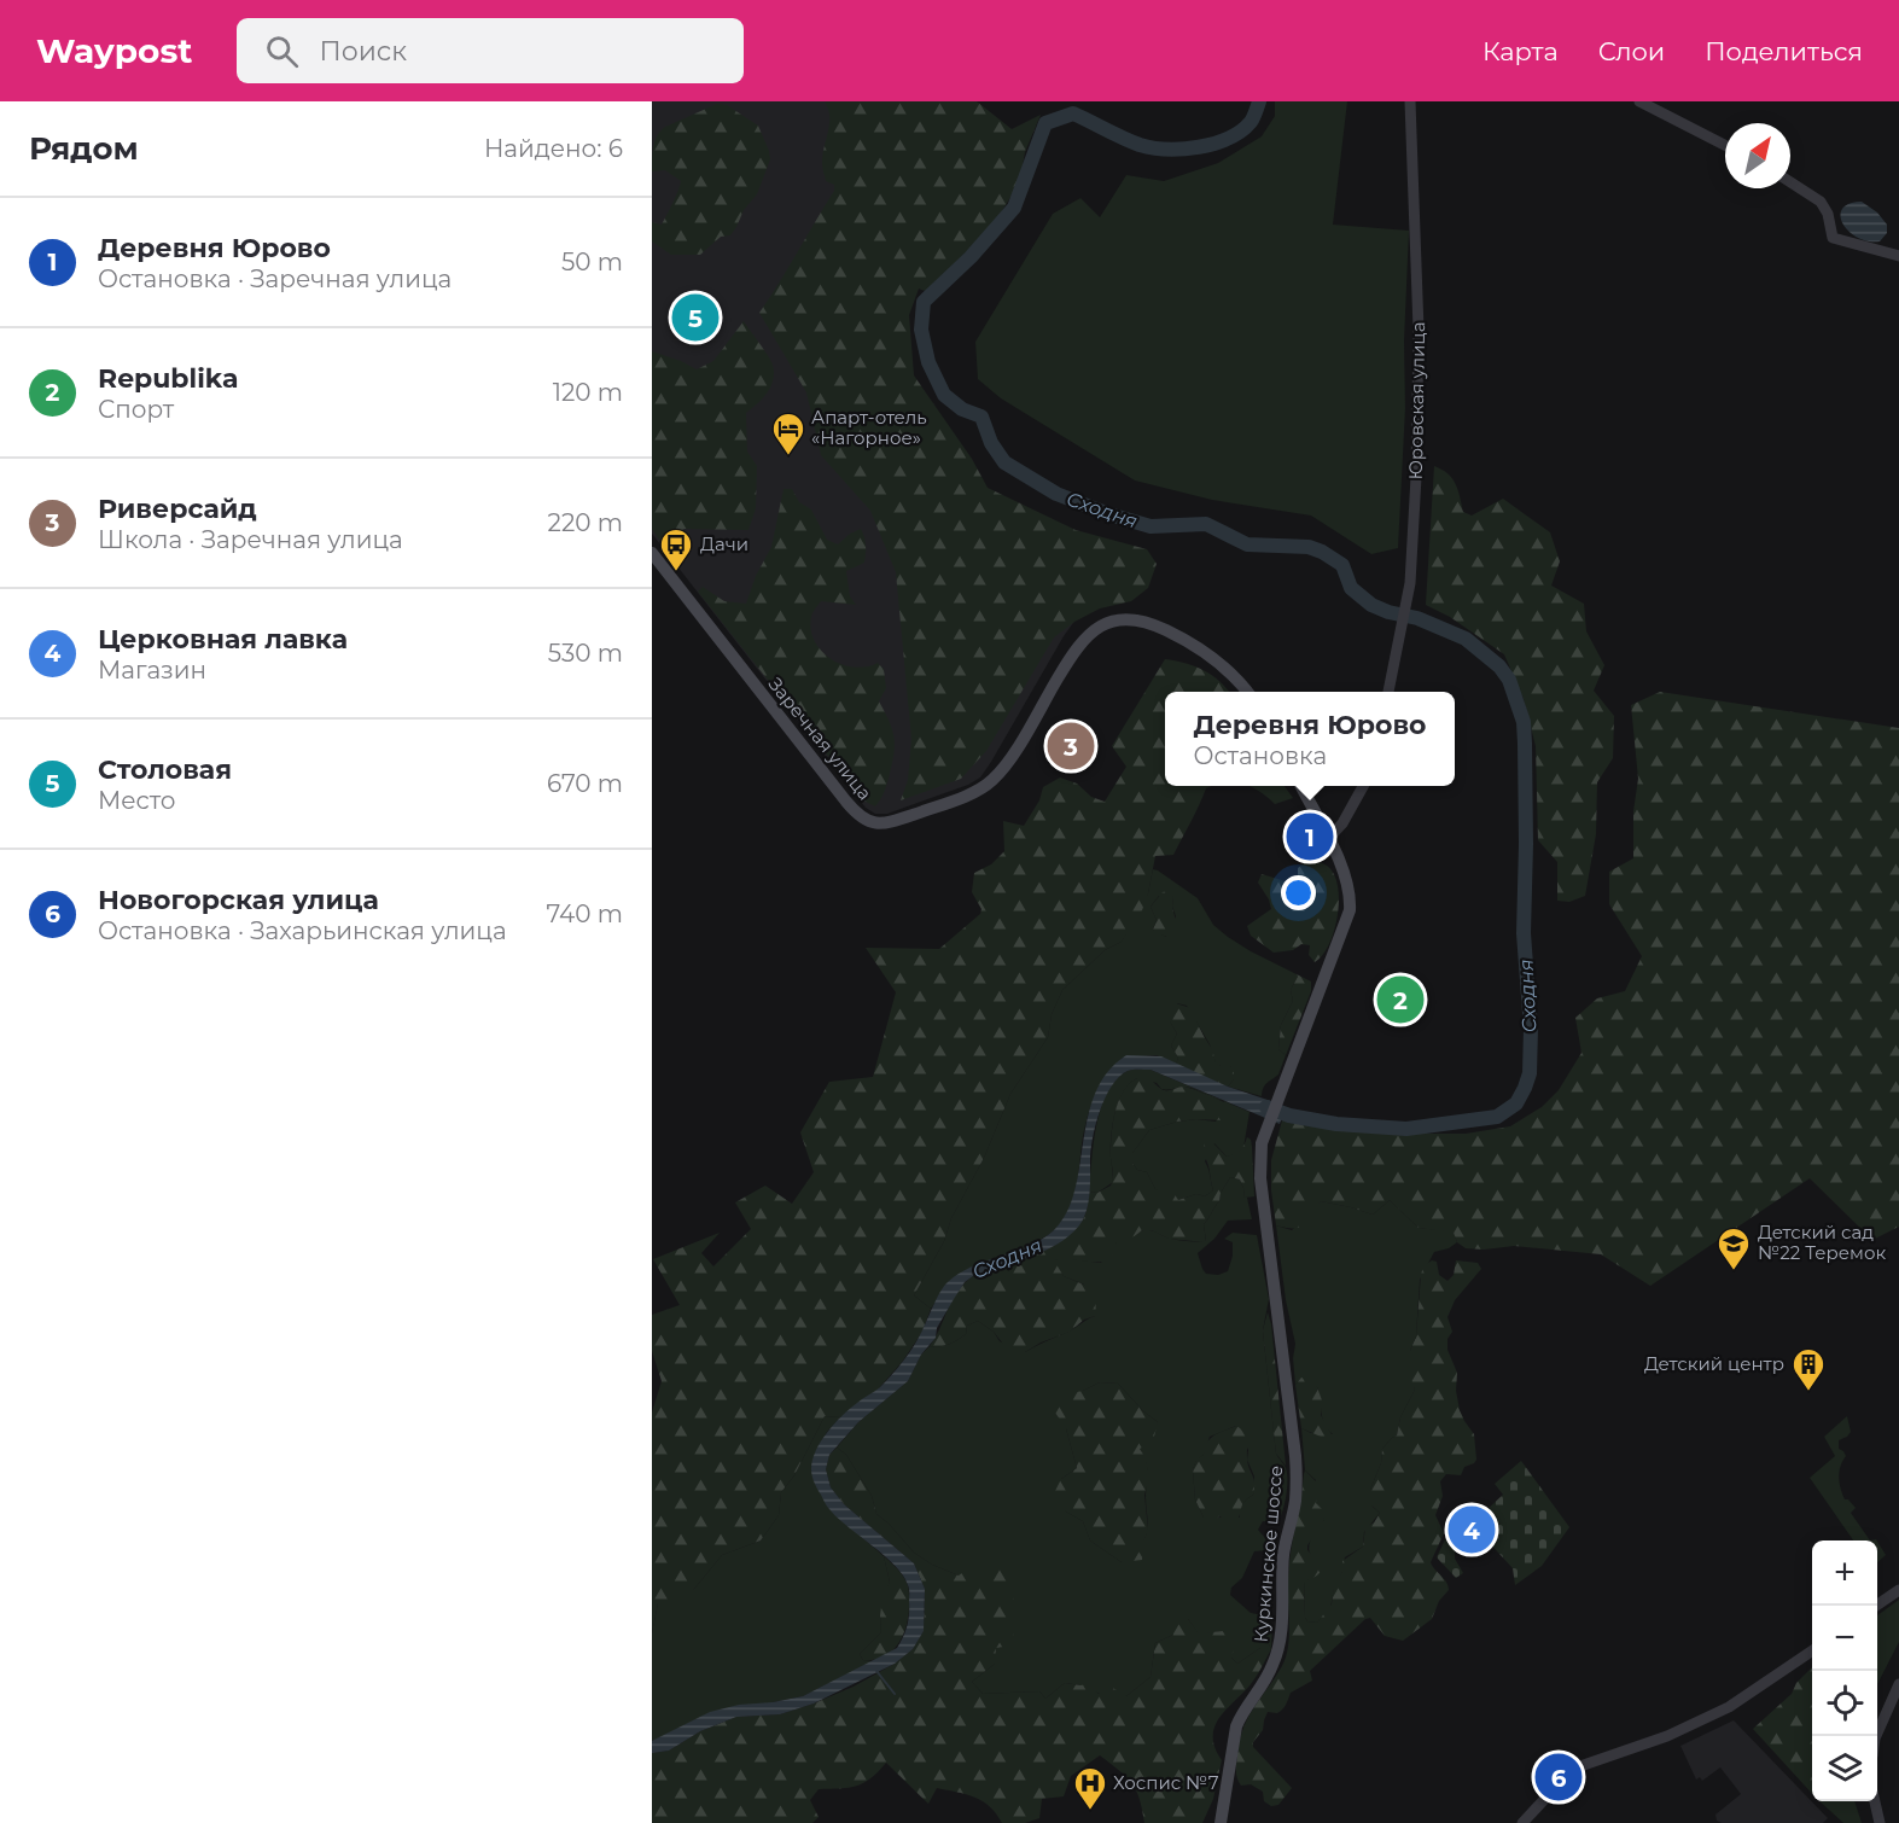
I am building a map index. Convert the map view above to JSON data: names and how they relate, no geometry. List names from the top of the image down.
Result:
{
  "streets": {
    "main road": ["Заречная улица", "Куркинское шоссе"],
    "street": ["Юровская улица"]
  },
  "water": ["Сходня"],
  "places": {
    "hotel": ["Апарт-отель «Нагорное»"],
    "bus stop": ["Дачи"],
    "school or university": ["Детский сад №22 Теремок"],
    "building": ["Детский центр"],
    "hospital": ["Хоспис №7"]
  },
  "north": "top right",
  "page": {
    "header": "Waypost",
    "search": "Поиск",
    "nav": ["Карта", "Слои", "Поделиться"],
    "heading": ["Рядом", "Найдено: 6"],
    "list": [
      {
        "mark": "1",
        "name": "Деревня Юрово",
        "note": "Остановка · Заречная улица",
        "value": "50 m"
      },
      {
        "mark": "2",
        "name": "Republika",
        "note": "Спорт",
        "value": "120 m"
      },
      {
        "mark": "3",
        "name": "Риверсайд",
        "note": "Школа · Заречная улица",
        "value": "220 m"
      },
      {
        "mark": "4",
        "name": "Церковная лавка",
        "note": "Магазин",
        "value": "530 m"
      },
      {
        "mark": "5",
        "name": "Столовая",
        "note": "Место",
        "value": "670 m"
      },
      {
        "mark": "6",
        "name": "Новогорская улица",
        "note": "Остановка · Захарьинская улица",
        "value": "740 m"
      }
    ],
    "pins": [
      "5",
      "3",
      "1",
      "2",
      "4",
      "6"
    ],
    "popup": ["Деревня Юрово", "Остановка"],
    "map_buttons": ["+", "−"]
  }
}
